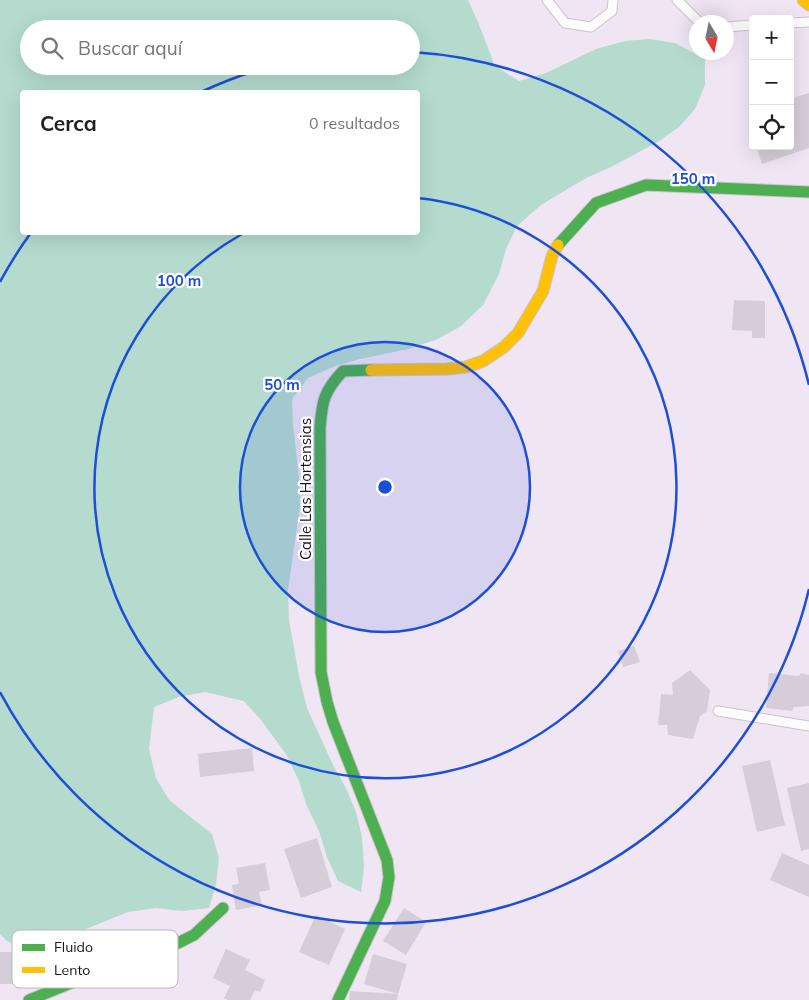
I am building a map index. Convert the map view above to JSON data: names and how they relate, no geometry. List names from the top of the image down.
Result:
{
  "streets": {
    "street": ["Calle Las Hortensias"]
  },
  "legend": ["Fluido", "Lento"],
  "north": "bottom",
  "page": {
    "map_buttons": ["+", "−"],
    "search": "Buscar aquí",
    "heading": ["Cerca", "0 resultados"]
  },
  "rings": ["150 m", "100 m", "50 m"]
}
